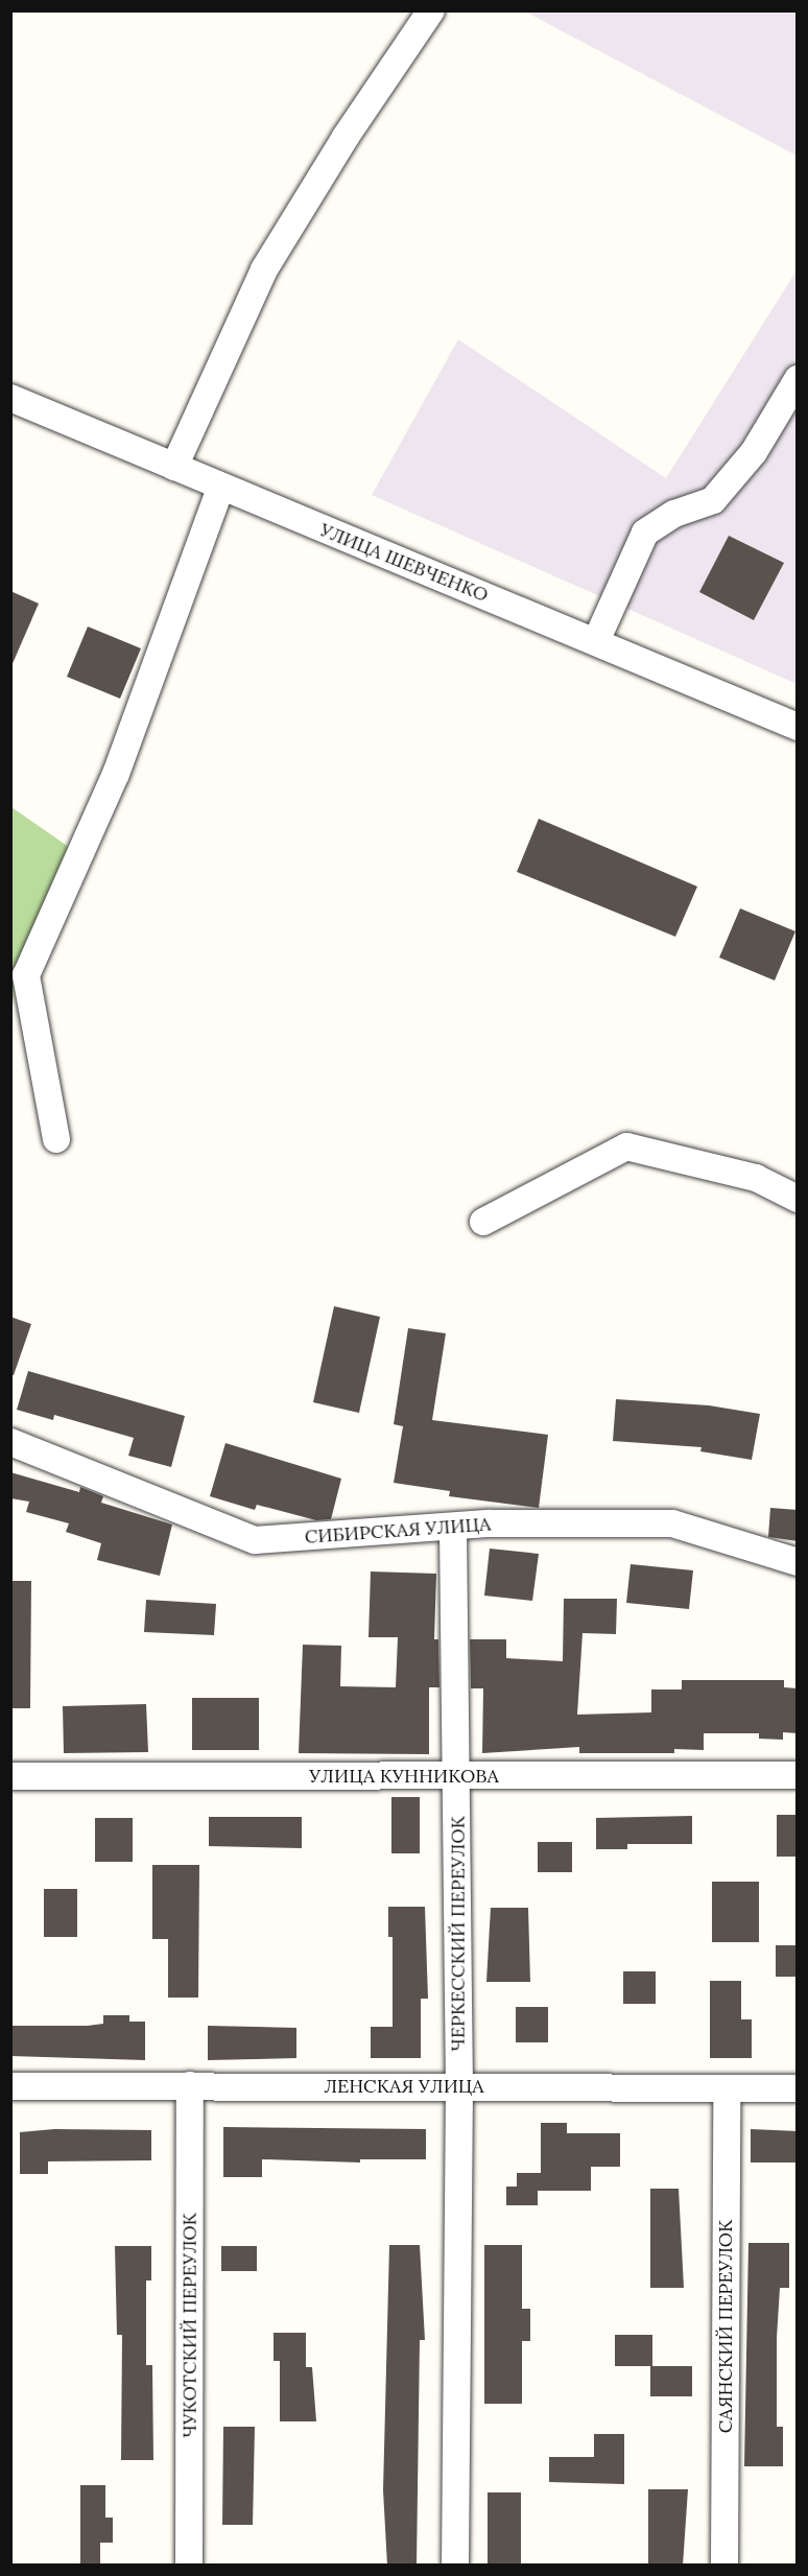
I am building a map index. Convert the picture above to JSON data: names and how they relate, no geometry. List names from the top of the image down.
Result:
{
  "streets": {
    "street": [
      "УЛИЦА ШЕВЧЕНКО",
      "СИБИРСКАЯ УЛИЦА",
      "УЛИЦА КУННИКОВА",
      "ЧЕРКЕССКИЙ ПЕРЕУЛОК",
      "ЛЕНСКАЯ УЛИЦА",
      "ЧУКОТСКИЙ ПЕРЕУЛОК",
      "САЯНСКИЙ ПЕРЕУЛОК"
    ]
  },
  "crossings": [
    ["СИБИРСКАЯ УЛИЦА", "ЧЕРКЕССКИЙ ПЕРЕУЛОК"],
    ["УЛИЦА КУННИКОВА", "ЧЕРКЕССКИЙ ПЕРЕУЛОК"],
    ["ЧЕРКЕССКИЙ ПЕРЕУЛОК", "ЛЕНСКАЯ УЛИЦА"],
    ["ЛЕНСКАЯ УЛИЦА", "ЧУКОТСКИЙ ПЕРЕУЛОК"],
    ["ЛЕНСКАЯ УЛИЦА", "САЯНСКИЙ ПЕРЕУЛОК"]
  ]
}
